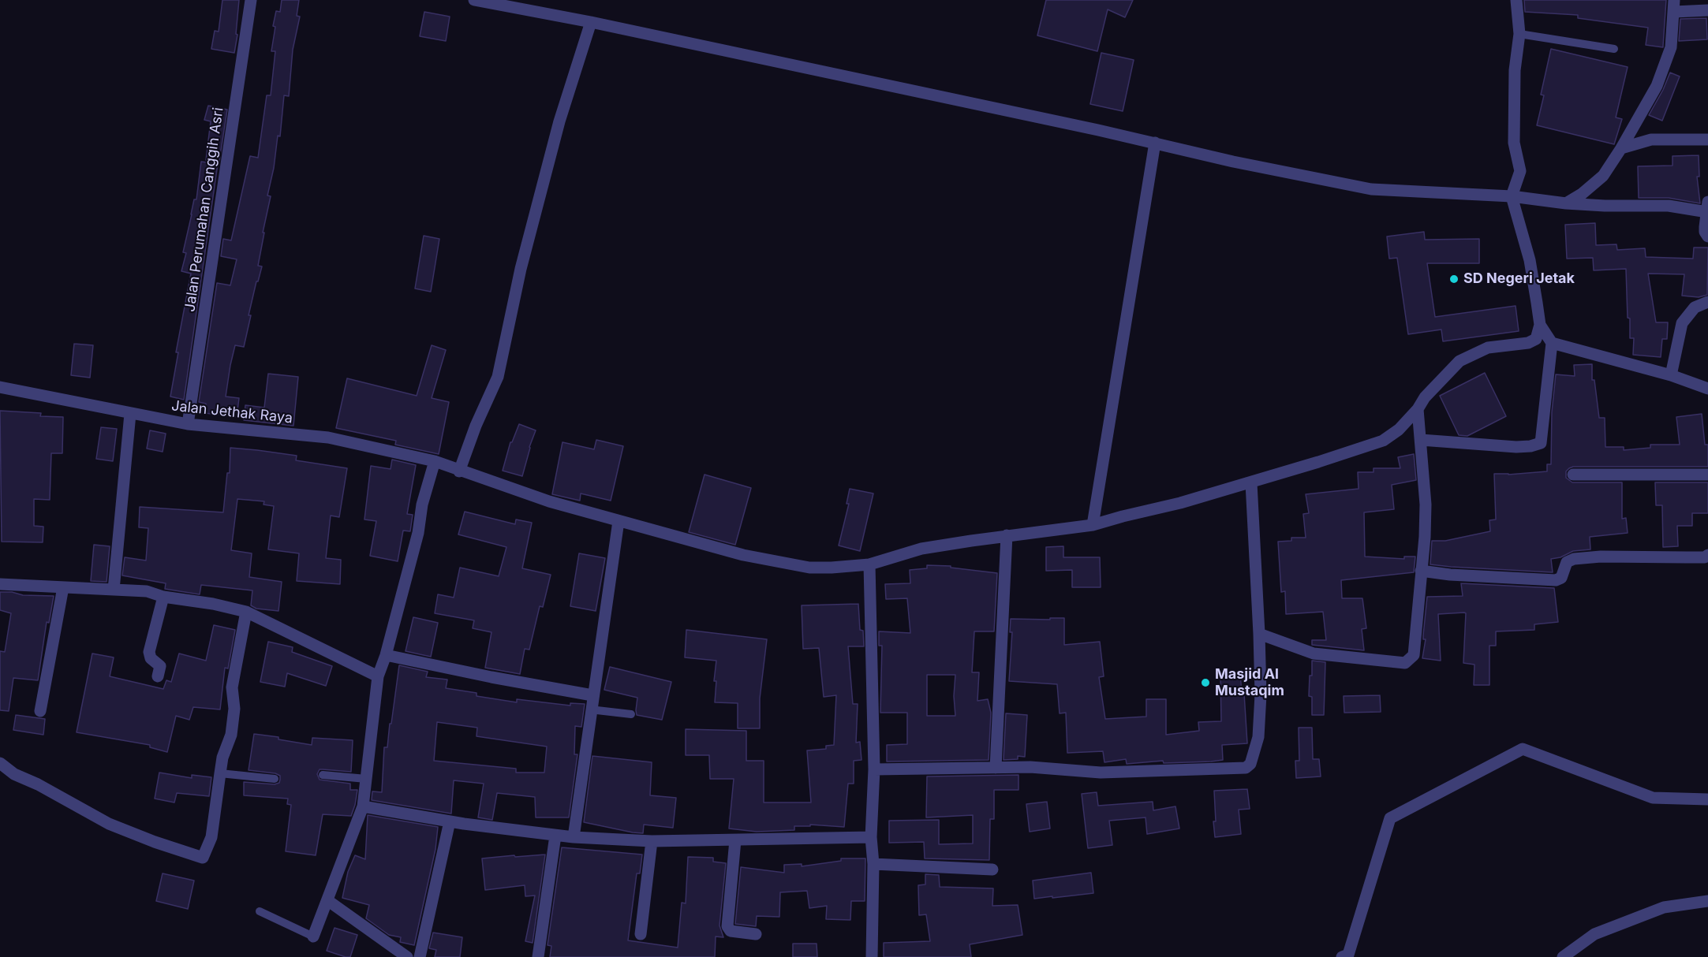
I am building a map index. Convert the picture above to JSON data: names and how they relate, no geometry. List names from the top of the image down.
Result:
{
  "streets": {
    "street": ["Jalan Perumahan Canggih Asri", "Jalan Jethak Raya"]
  },
  "crossings": [
    ["Jalan Perumahan Canggih Asri", "Jalan Jethak Raya"]
  ],
  "places": ["SD Negeri Jetak", "Masjid Al Mustaqim"]
}
